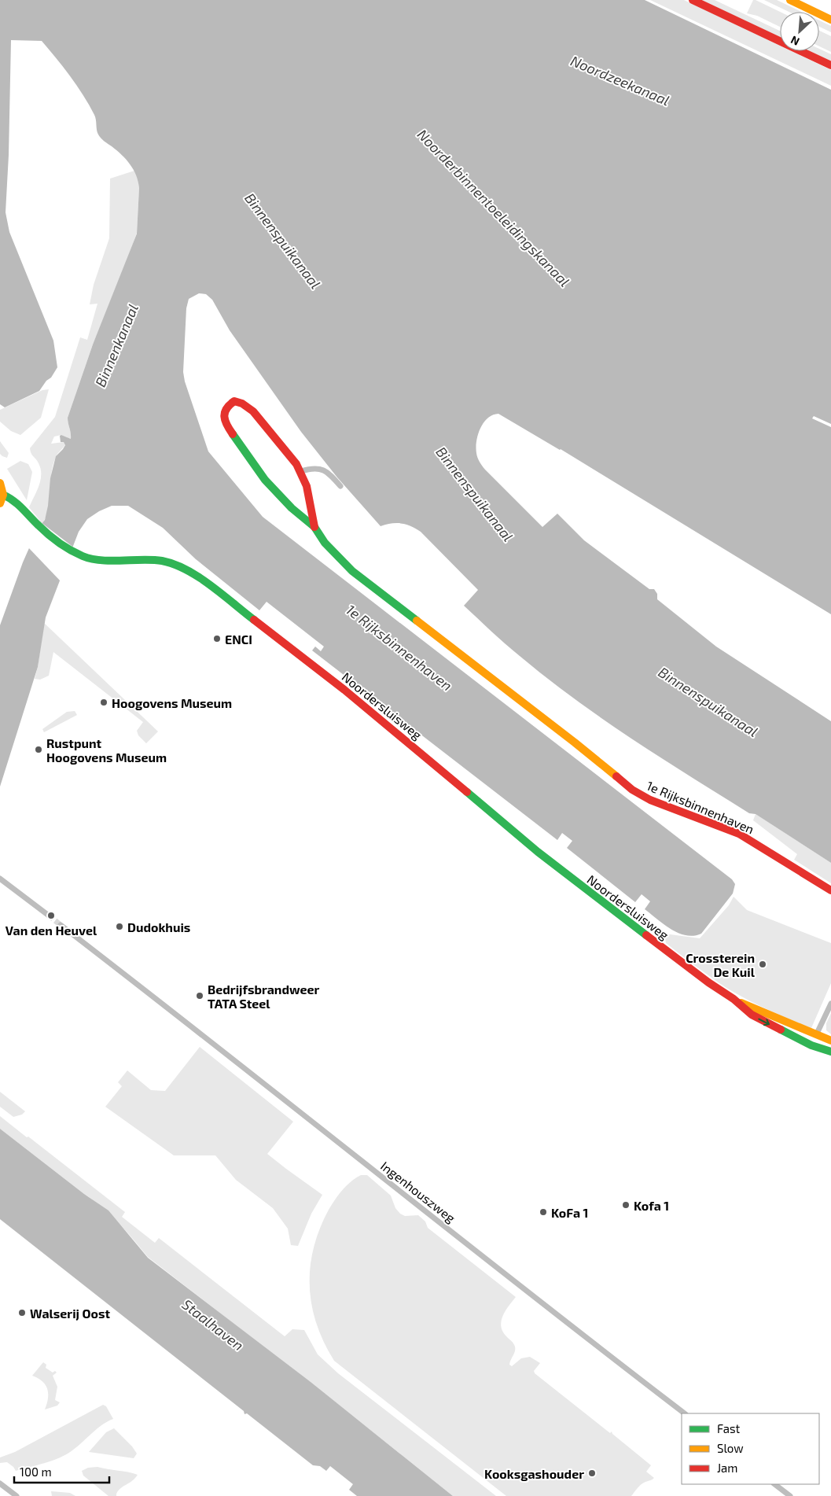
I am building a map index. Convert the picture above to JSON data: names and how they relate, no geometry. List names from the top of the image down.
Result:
{
  "streets": {
    "street": ["Noordersluisweg", "1e Rijksbinnenhaven", "Ingenhouszweg"]
  },
  "water": [
    "Noordzeekanaal",
    "Noorderbinnentoeleidingskanaal",
    "Binnenspuikanaal",
    "Binnenkanaal",
    "1e Rijksbinnenhaven",
    "Staalhaven"
  ],
  "places": [
    "ENCI",
    "Hoogovens Museum",
    "Rustpunt Hoogovens Museum",
    "Van den Heuvel",
    "Dudokhuis",
    "Crossterein De Kuil",
    "Bedrijfsbrandweer TATA Steel",
    "Kofa 1",
    "KoFa 1",
    "Walserij Oost",
    "Kooksgashouder"
  ],
  "legend": ["Fast", "Slow", "Jam"],
  "scale_bar": "100 m",
  "north": "bottom left"
}
